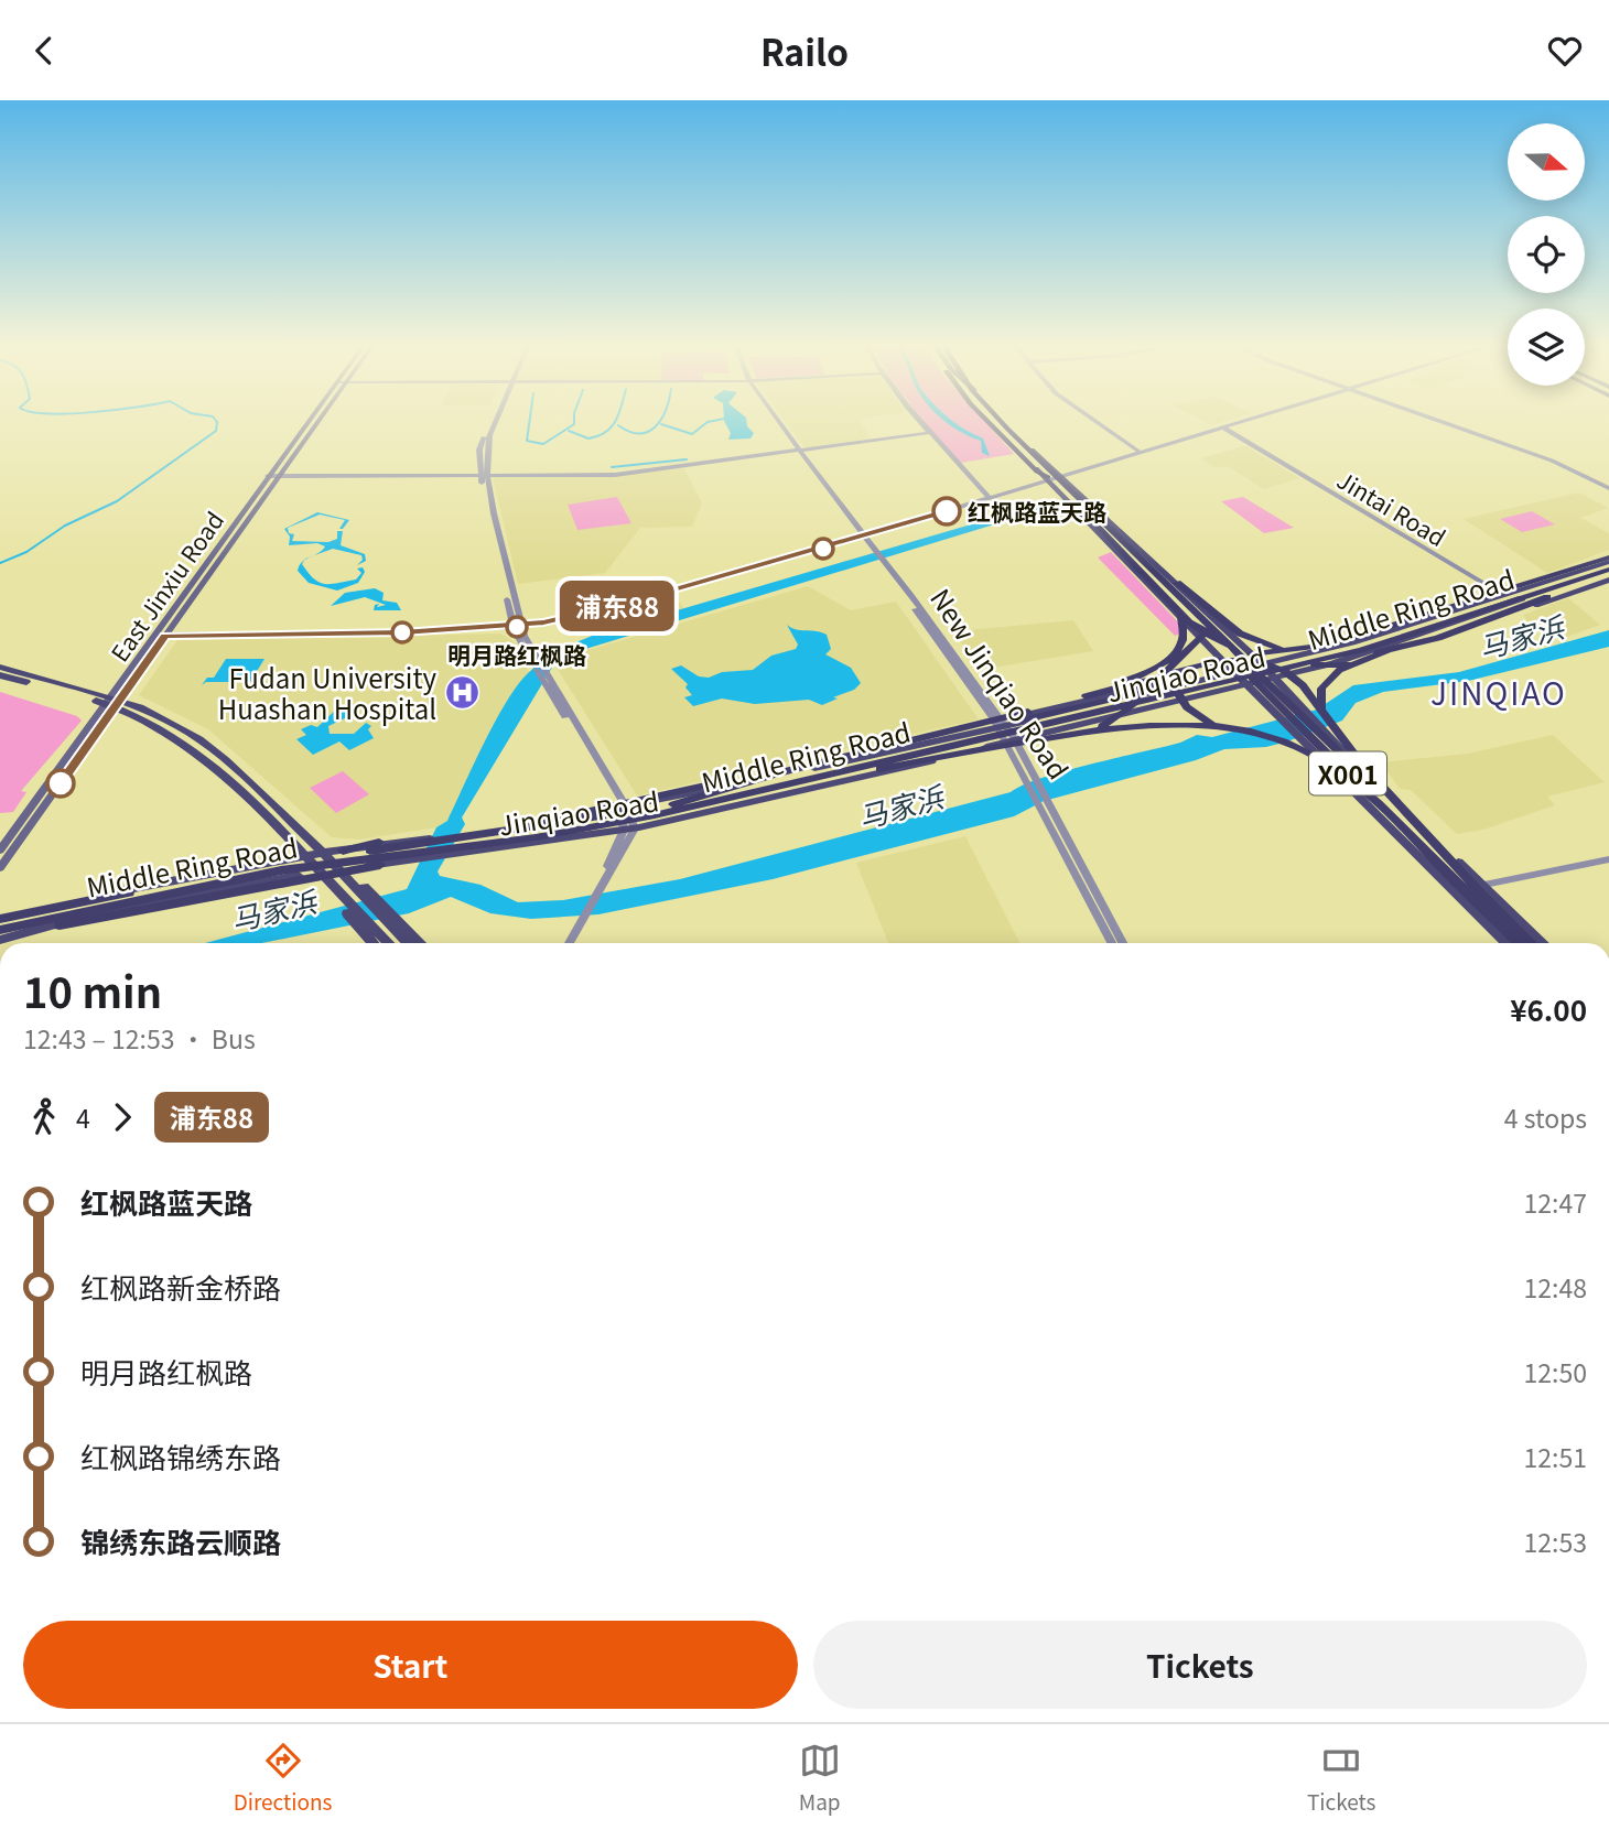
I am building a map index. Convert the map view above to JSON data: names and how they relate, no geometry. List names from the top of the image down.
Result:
{
  "streets": {
    "highway": ["Middle Ring Road", "X001"],
    "main road": ["East Jinxiu Road", "Jinqiao Road"],
    "street": ["Jintai Road", "New Jinqiao Road"]
  },
  "crossings": [
    ["Middle Ring Road", "Jinqiao Road"],
    ["Jinqiao Road", "New Jinqiao Road"],
    ["Jinqiao Road", "X001"]
  ],
  "districts": ["JINQIAO"],
  "water": ["马家浜"],
  "places": {
    "other": ["红枫路蓝天路", "明月路红枫路"],
    "hospital": ["Fudan University Huashan Hospital"]
  },
  "lines": ["bus line 浦东88"],
  "north": "right",
  "page": {
    "header": "Railo",
    "on_map": "浦东88",
    "heading": ["10 min", "12:43 – 12:53 · Bus", "¥6.00"],
    "legs": ["4", "浦东88", "4 stops"],
    "list": [
      {
        "name": "红枫路蓝天路",
        "value": "12:47"
      },
      {
        "name": "红枫路新金桥路",
        "value": "12:48"
      },
      {
        "name": "明月路红枫路",
        "value": "12:50"
      },
      {
        "name": "红枫路锦绣东路",
        "value": "12:51"
      },
      {
        "name": "锦绣东路云顺路",
        "value": "12:53"
      }
    ],
    "buttons": ["Start", "Tickets"],
    "tabs": ["Directions", "Map", "Tickets"]
  }
}
